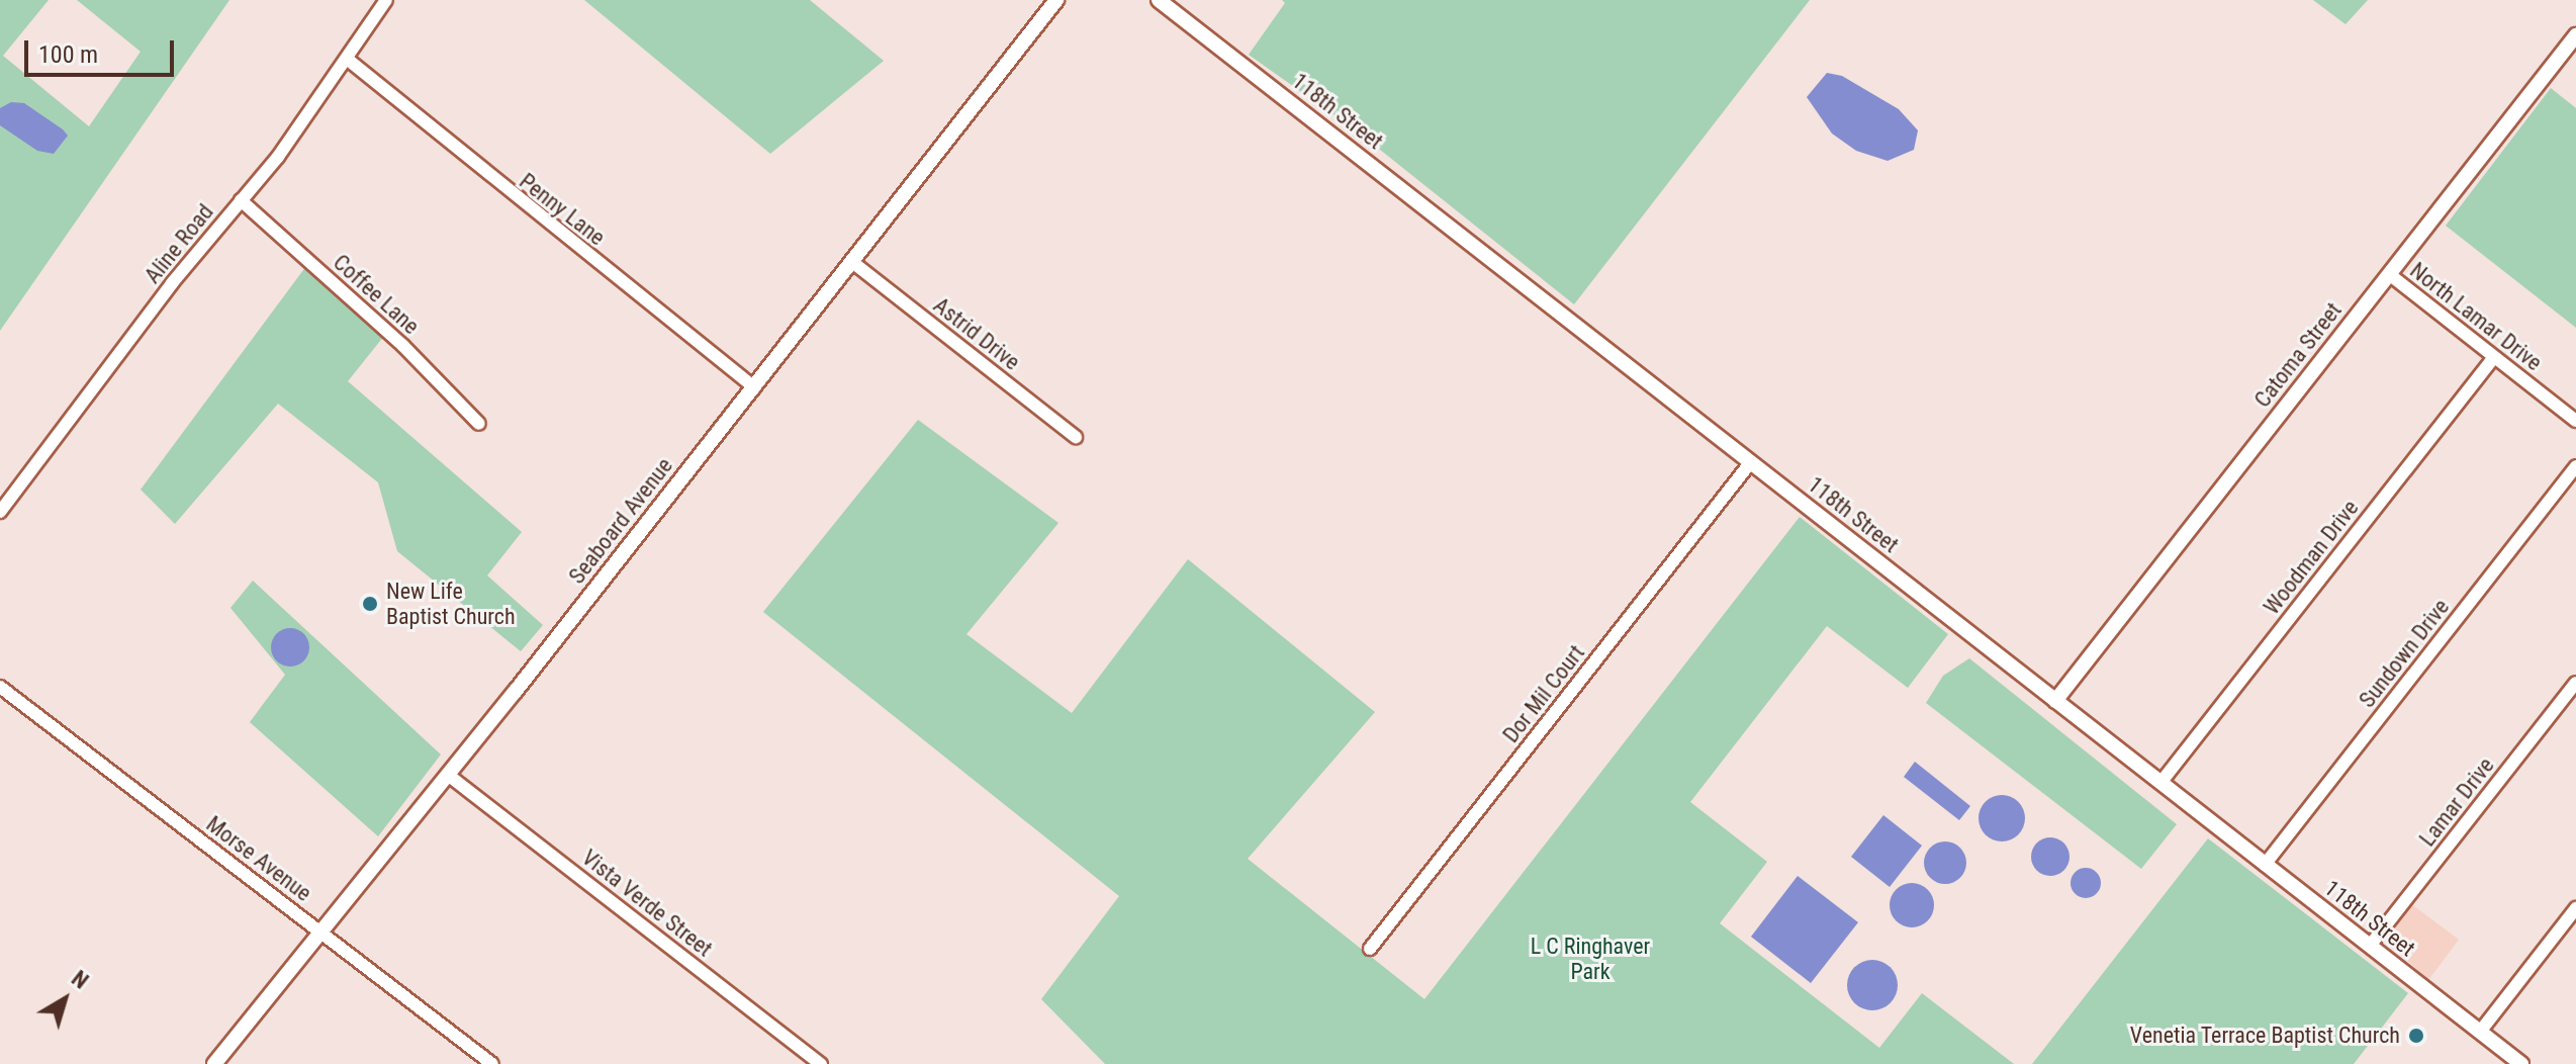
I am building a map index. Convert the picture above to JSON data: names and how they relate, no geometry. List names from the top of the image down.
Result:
{
  "streets": {
    "street": [
      "118th Street",
      "Penny Lane",
      "Aline Road",
      "Coffee Lane",
      "North Lamar Drive",
      "Astrid Drive",
      "Catoma Street",
      "Seaboard Avenue",
      "Woodman Drive",
      "Sundown Drive",
      "Dor Mil Court",
      "Lamar Drive",
      "Morse Avenue",
      "Vista Verde Street"
    ]
  },
  "crossings": [
    ["118th Street", "Catoma Street"],
    ["118th Street", "Woodman Drive"],
    ["118th Street", "Sundown Drive"],
    ["118th Street", "Dor Mil Court"],
    ["118th Street", "Lamar Drive"],
    ["Penny Lane", "Aline Road"],
    ["Penny Lane", "Seaboard Avenue"],
    ["Aline Road", "Coffee Lane"],
    ["North Lamar Drive", "Catoma Street"],
    ["North Lamar Drive", "Woodman Drive"],
    ["Astrid Drive", "Seaboard Avenue"],
    ["Seaboard Avenue", "Morse Avenue"],
    ["Seaboard Avenue", "Vista Verde Street"]
  ],
  "parks": ["L C Ringhaver Park"],
  "places": ["New Life Baptist Church", "Venetia Terrace Baptist Church"],
  "scale_bar": "100 m",
  "north": "top right"
}
